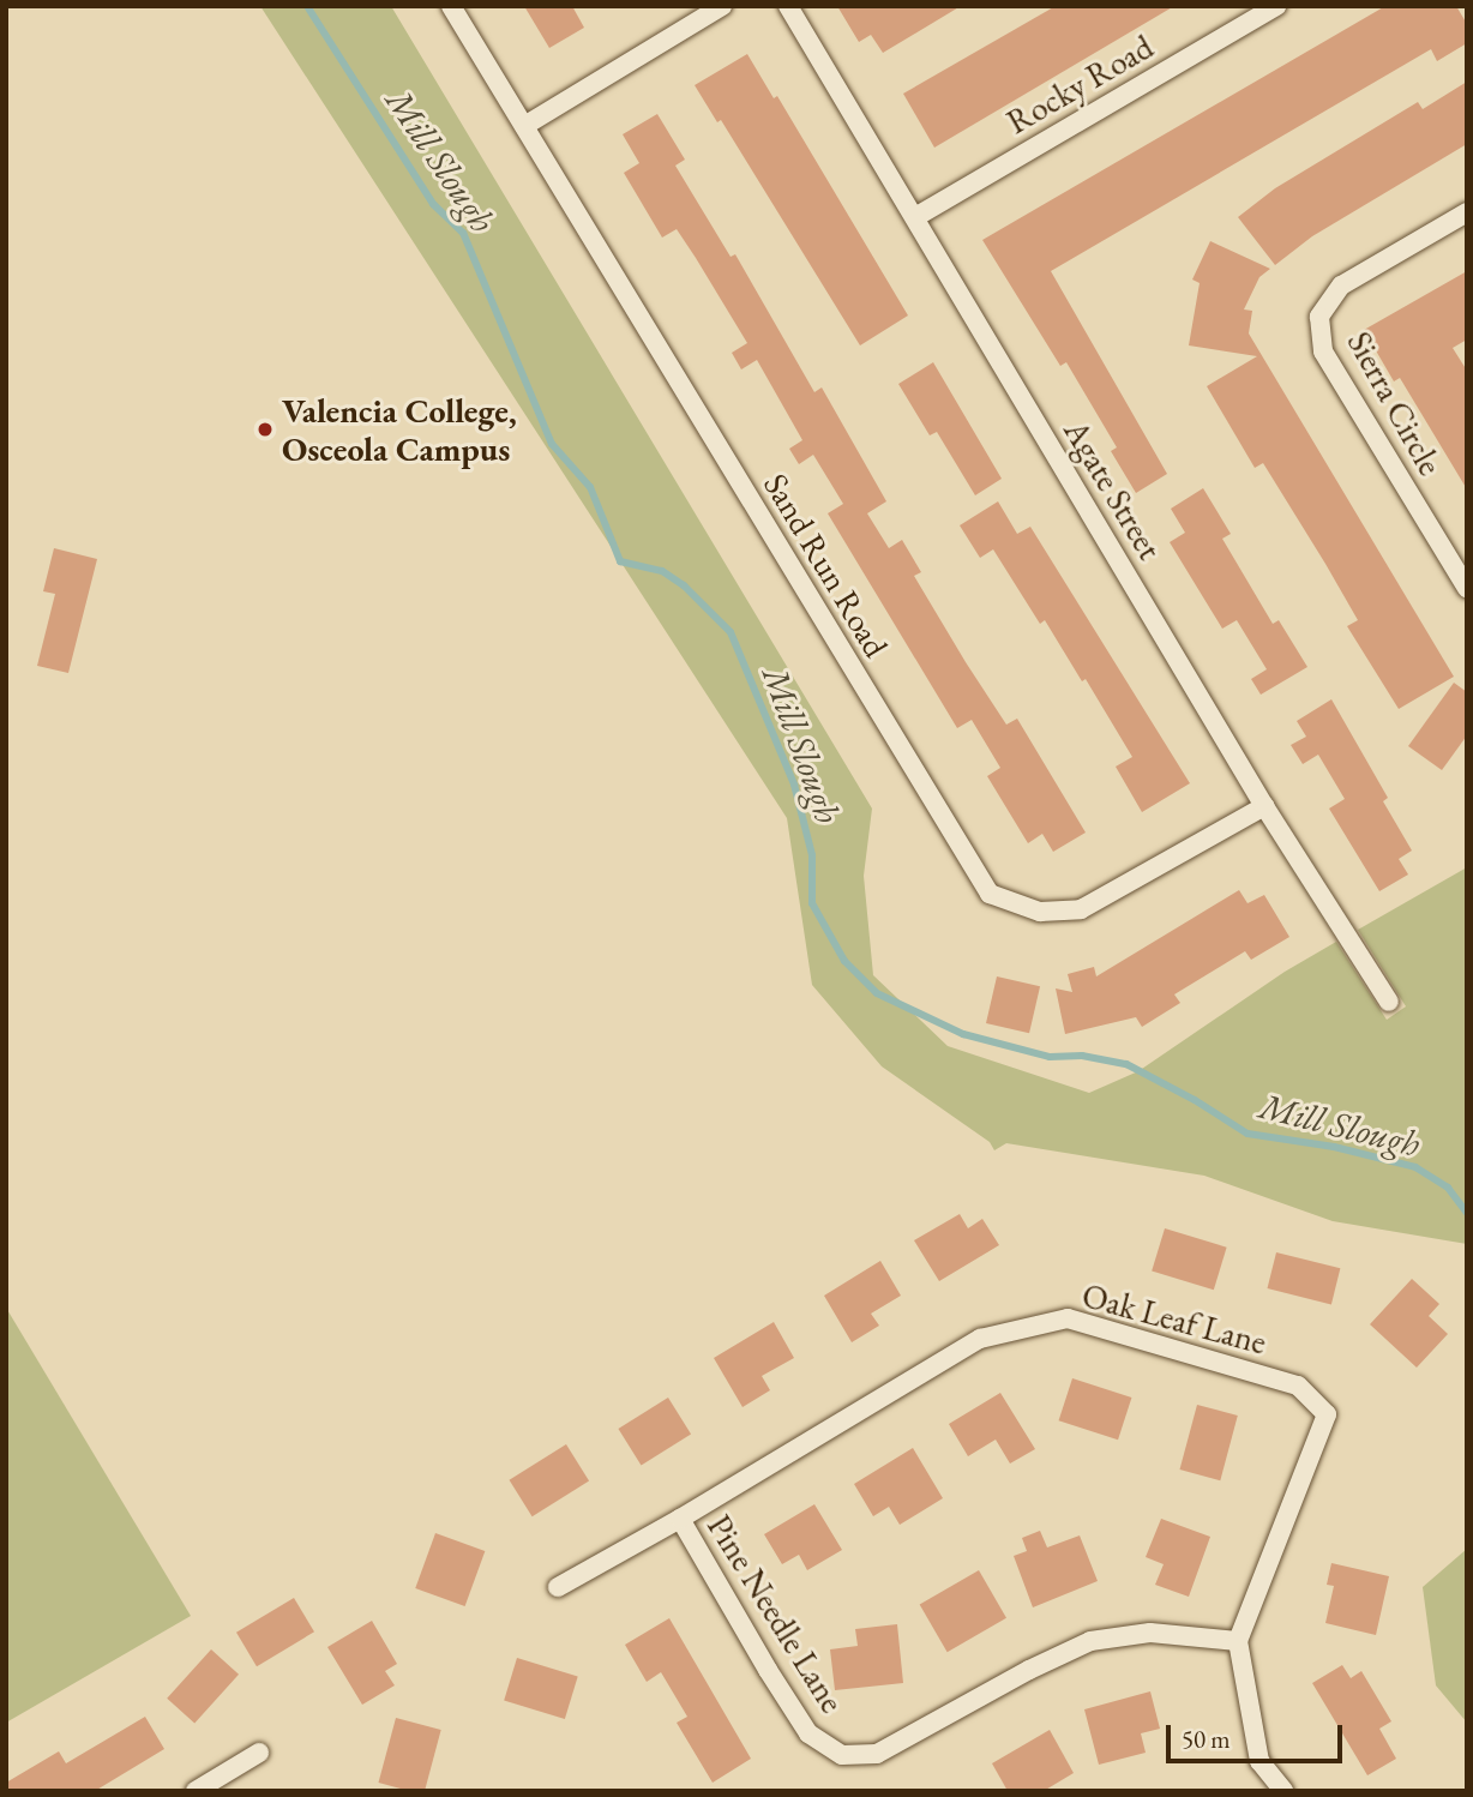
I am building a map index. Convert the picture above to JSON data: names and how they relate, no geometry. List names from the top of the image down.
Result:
{
  "streets": {
    "street": [
      "Rocky Road",
      "Sierra Circle",
      "Agate Street",
      "Sand Run Road",
      "Oak Leaf Lane",
      "Pine Needle Lane"
    ]
  },
  "crossings": [
    ["Rocky Road", "Agate Street"],
    ["Agate Street", "Sand Run Road"],
    ["Oak Leaf Lane", "Pine Needle Lane"]
  ],
  "water": ["Mill Slough"],
  "places": ["Valencia College, Osceola Campus"],
  "scale_bar": "50 m"
}
